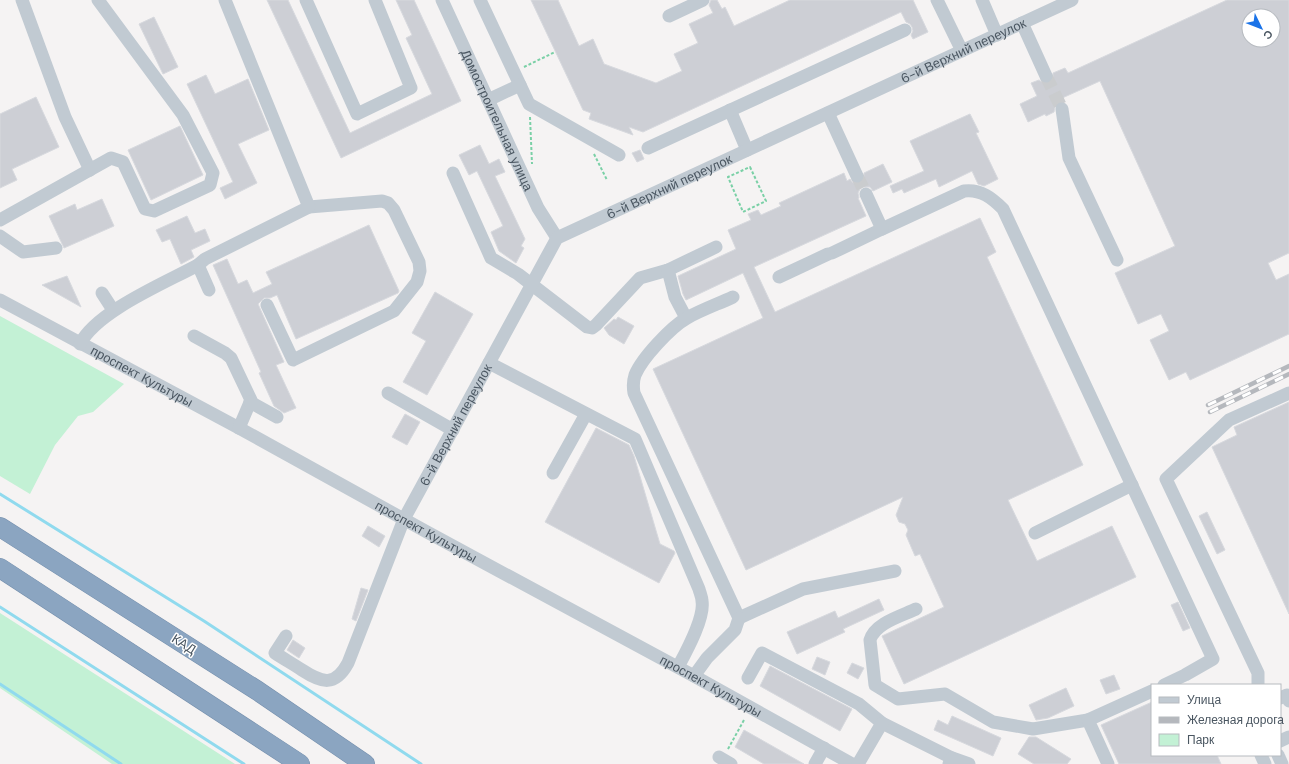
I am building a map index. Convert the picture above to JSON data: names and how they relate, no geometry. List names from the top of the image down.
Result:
{
  "streets": {
    "highway": ["КАД"],
    "street": ["6-й Верхний переулок", "Домостроительная улица", "проспект Культуры"]
  },
  "crossings": [
    ["6-й Верхний переулок", "Домостроительная улица"],
    ["6-й Верхний переулок", "проспект Культуры"]
  ],
  "legend": ["Улица", "Железная дорога", "Парк"],
  "north": "bottom right"
}
